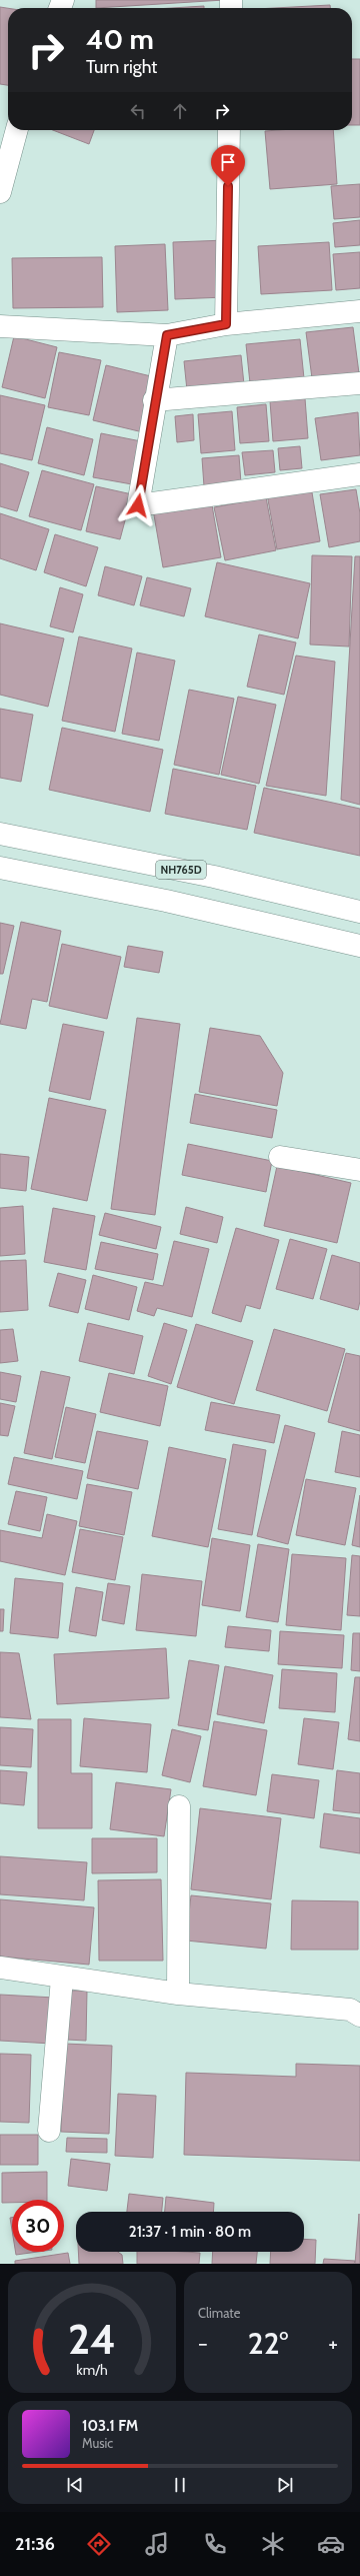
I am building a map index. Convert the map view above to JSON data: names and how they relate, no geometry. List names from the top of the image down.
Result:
{
  "streets": {
    "main road": ["NH765D"]
  },
  "page": {
    "turn": ["40 m", "Turn right"],
    "limit": "30",
    "trip": "21:37 · 1 min · 80 m",
    "tile": "Climate",
    "heat": ["−", "22°", "+"],
    "song": ["103.1 FM", "Music"],
    "tabs": "21:36",
    "gauge": ["24", "km/h"]
  }
}
